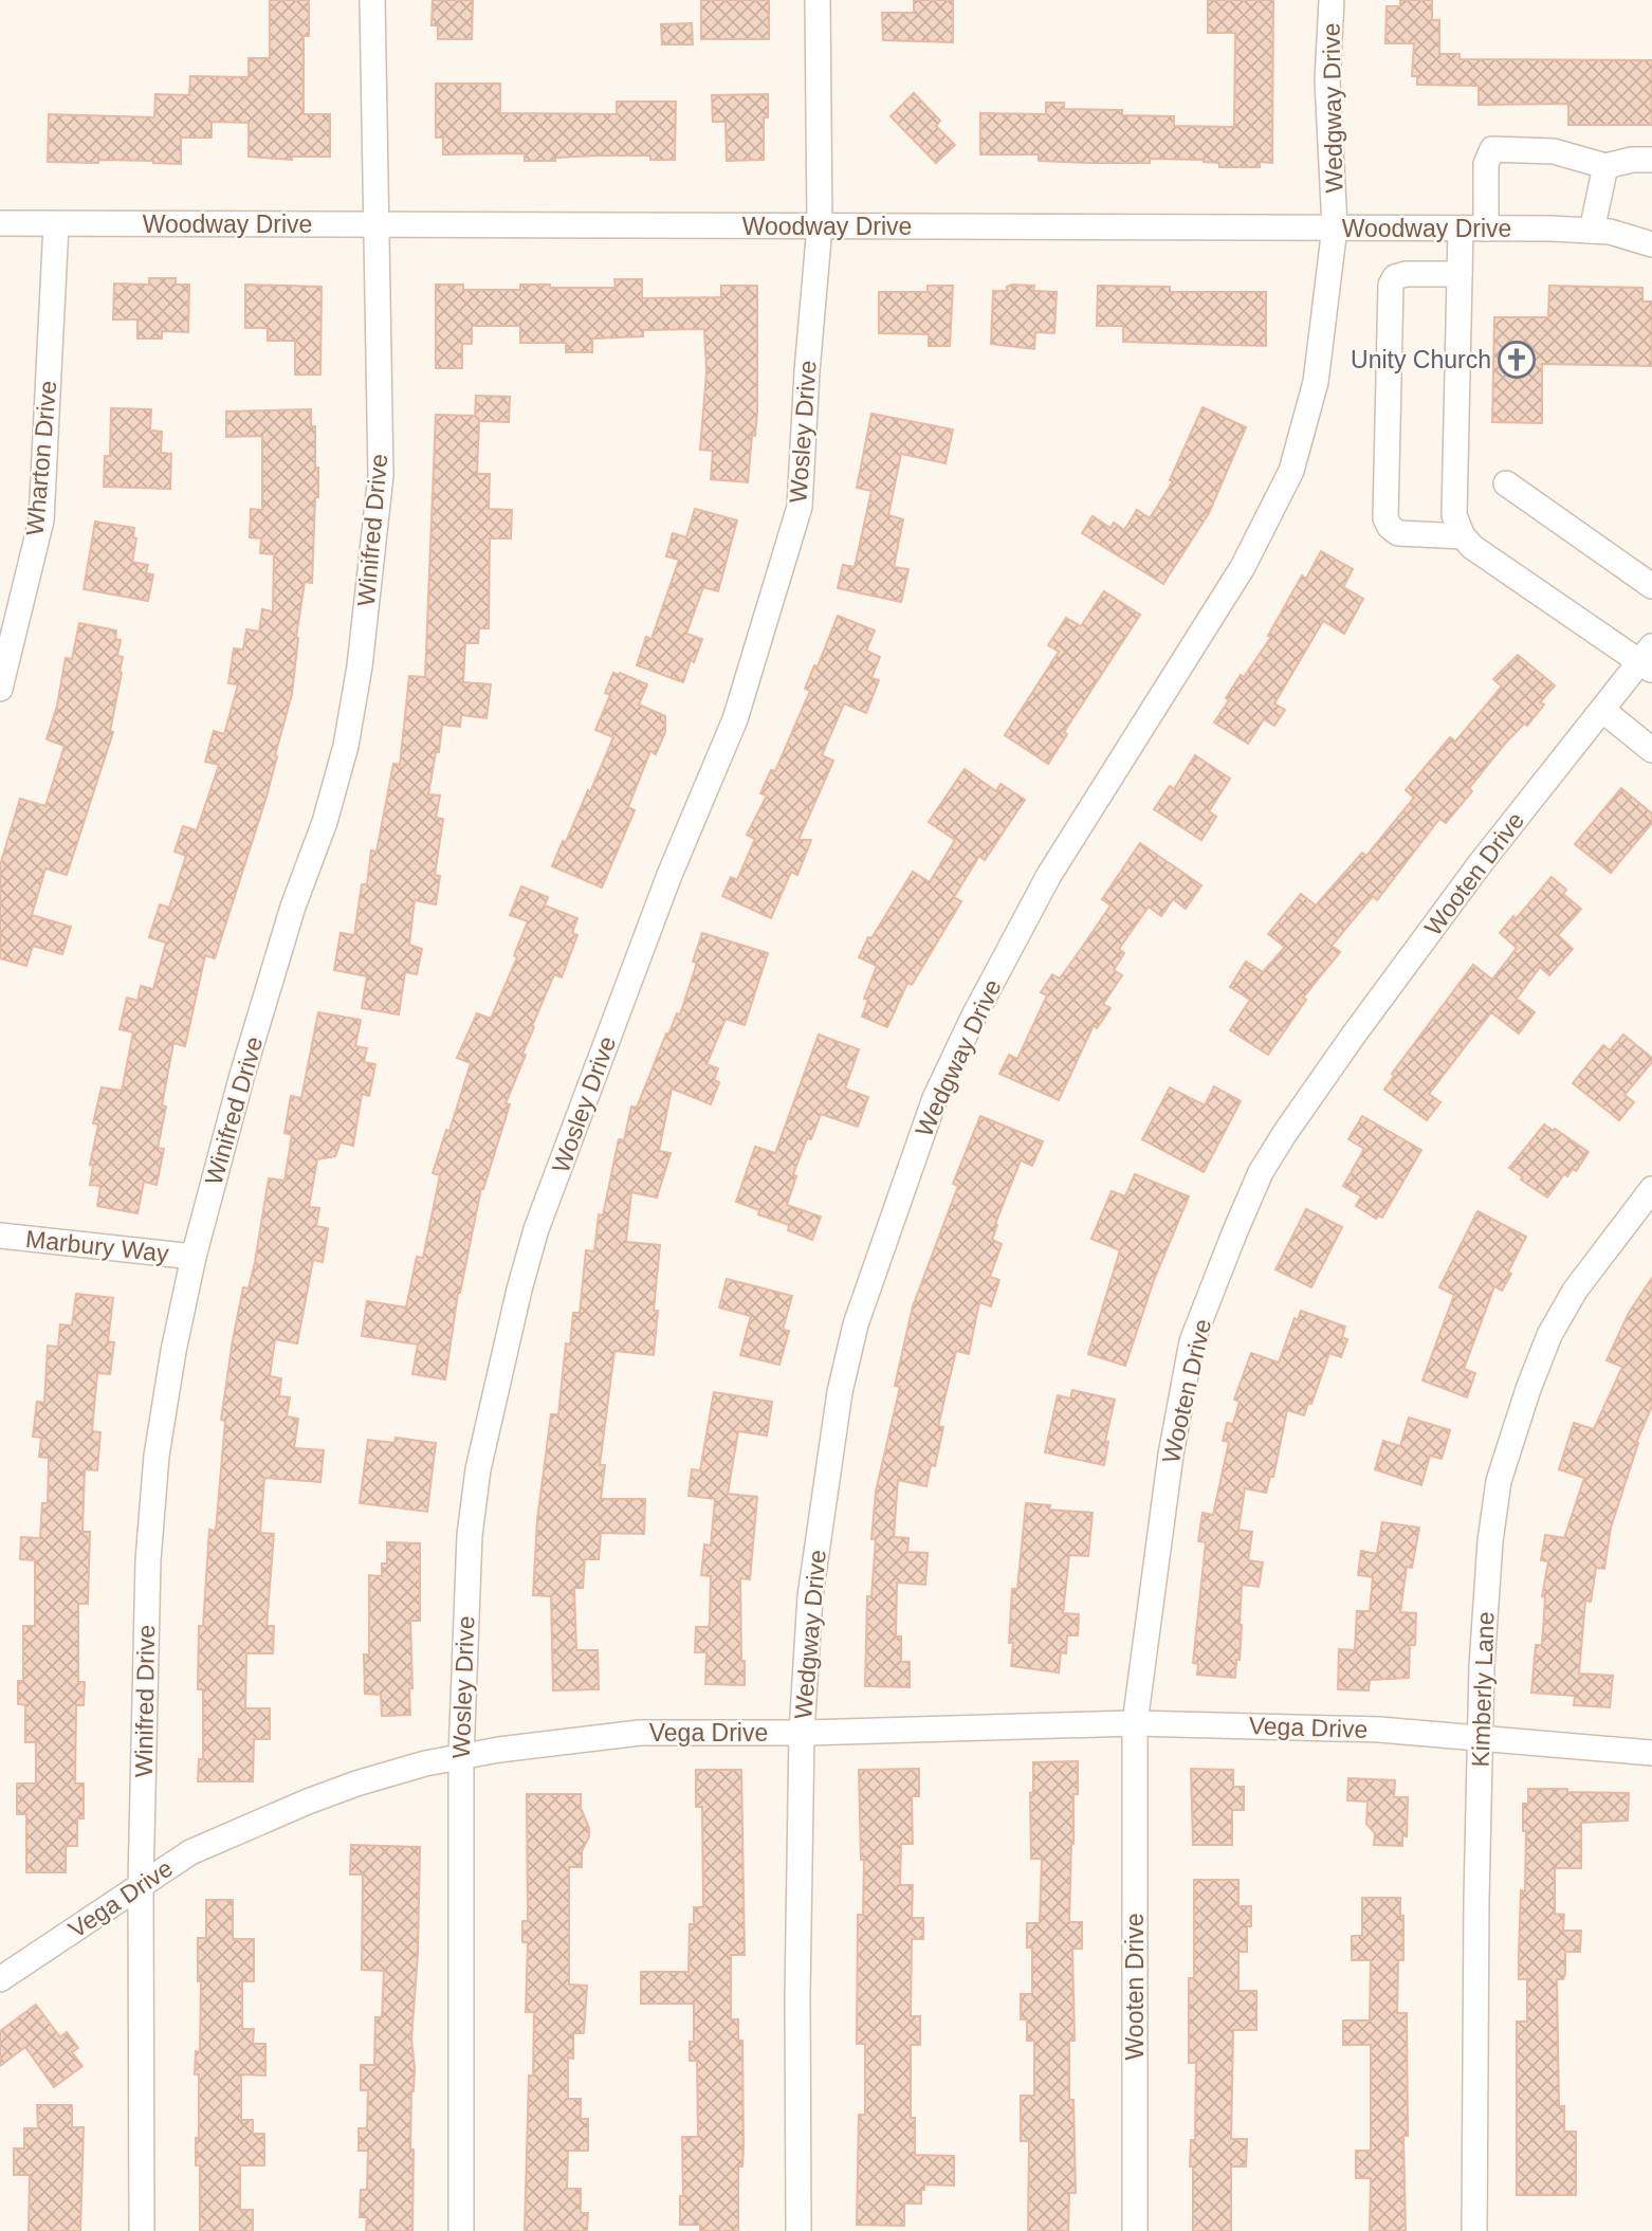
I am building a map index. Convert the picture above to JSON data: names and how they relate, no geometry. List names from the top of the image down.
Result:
{
  "streets": {
    "street": [
      "Wedgway Drive",
      "Woodway Drive",
      "Wosley Drive",
      "Wharton Drive",
      "Winifred Drive",
      "Wooten Drive",
      "Marbury Way",
      "Kimberly Lane",
      "Vega Drive"
    ]
  },
  "crossings": [
    ["Wedgway Drive", "Woodway Drive"],
    ["Wedgway Drive", "Vega Drive"],
    ["Woodway Drive", "Wosley Drive"],
    ["Woodway Drive", "Wharton Drive"],
    ["Woodway Drive", "Winifred Drive"],
    ["Wosley Drive", "Vega Drive"],
    ["Winifred Drive", "Marbury Way"],
    ["Winifred Drive", "Vega Drive"],
    ["Wooten Drive", "Vega Drive"],
    ["Kimberly Lane", "Vega Drive"]
  ],
  "places": {
    "church": ["Unity Church"]
  }
}
